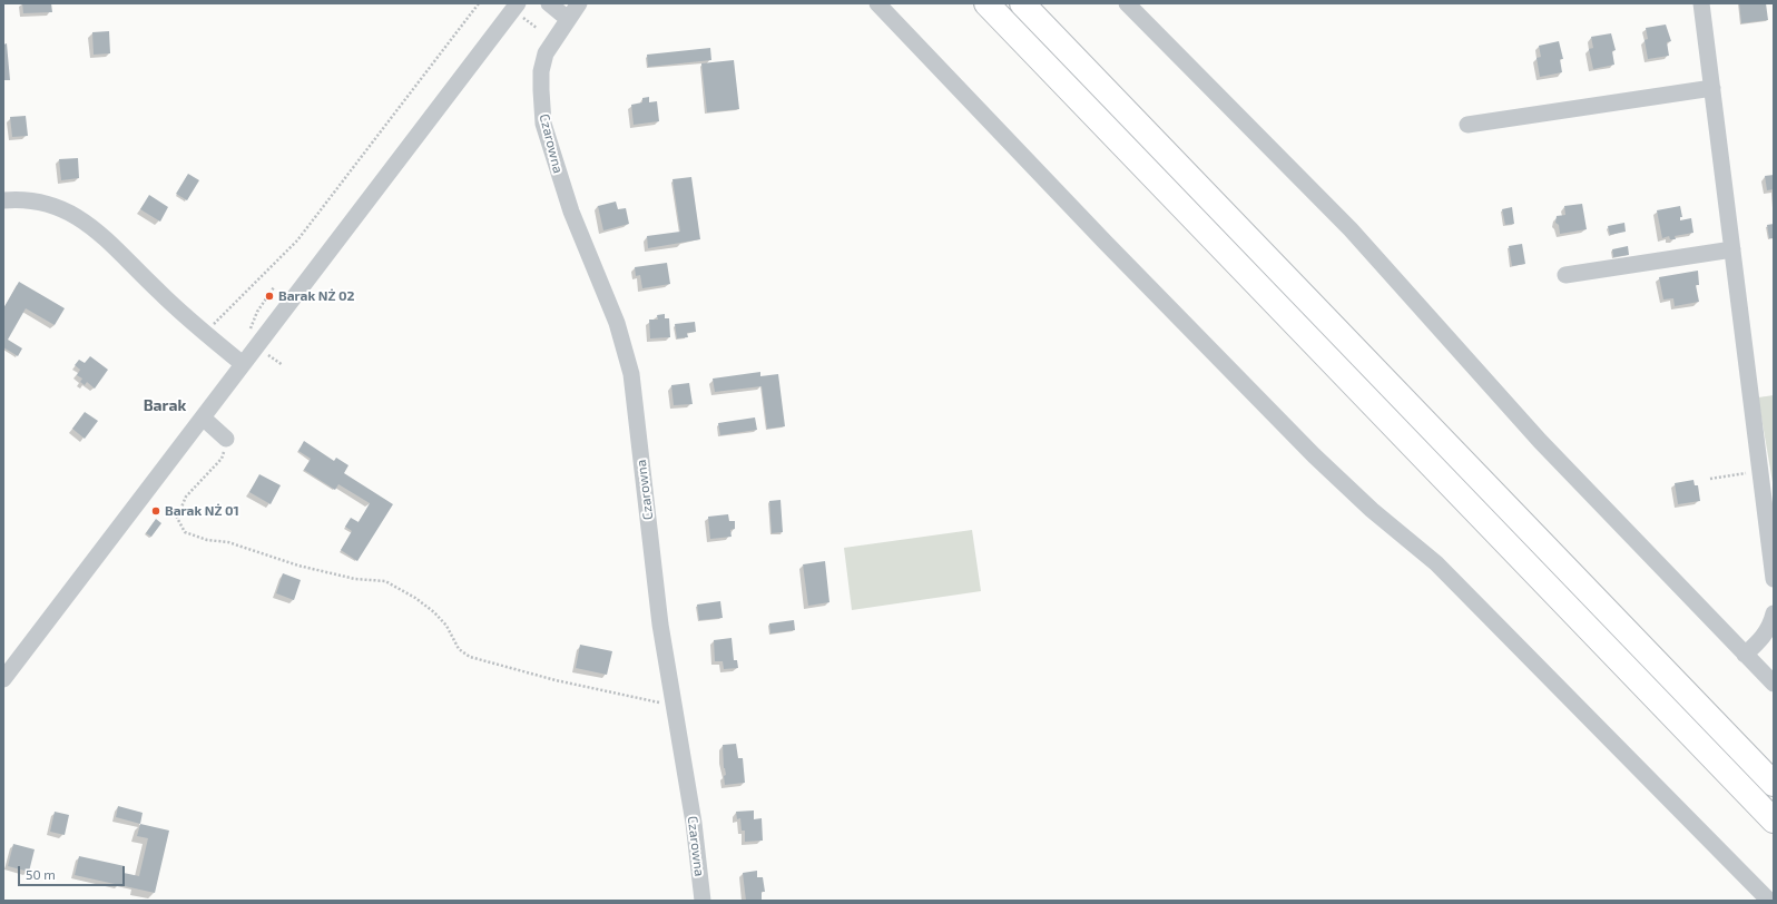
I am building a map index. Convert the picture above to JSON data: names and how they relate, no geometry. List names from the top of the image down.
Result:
{
  "streets": {
    "street": ["Czarowna"]
  },
  "districts": ["Barak"],
  "places": ["Barak NŻ 02", "Barak NŻ 01"],
  "scale_bar": "50 m"
}
